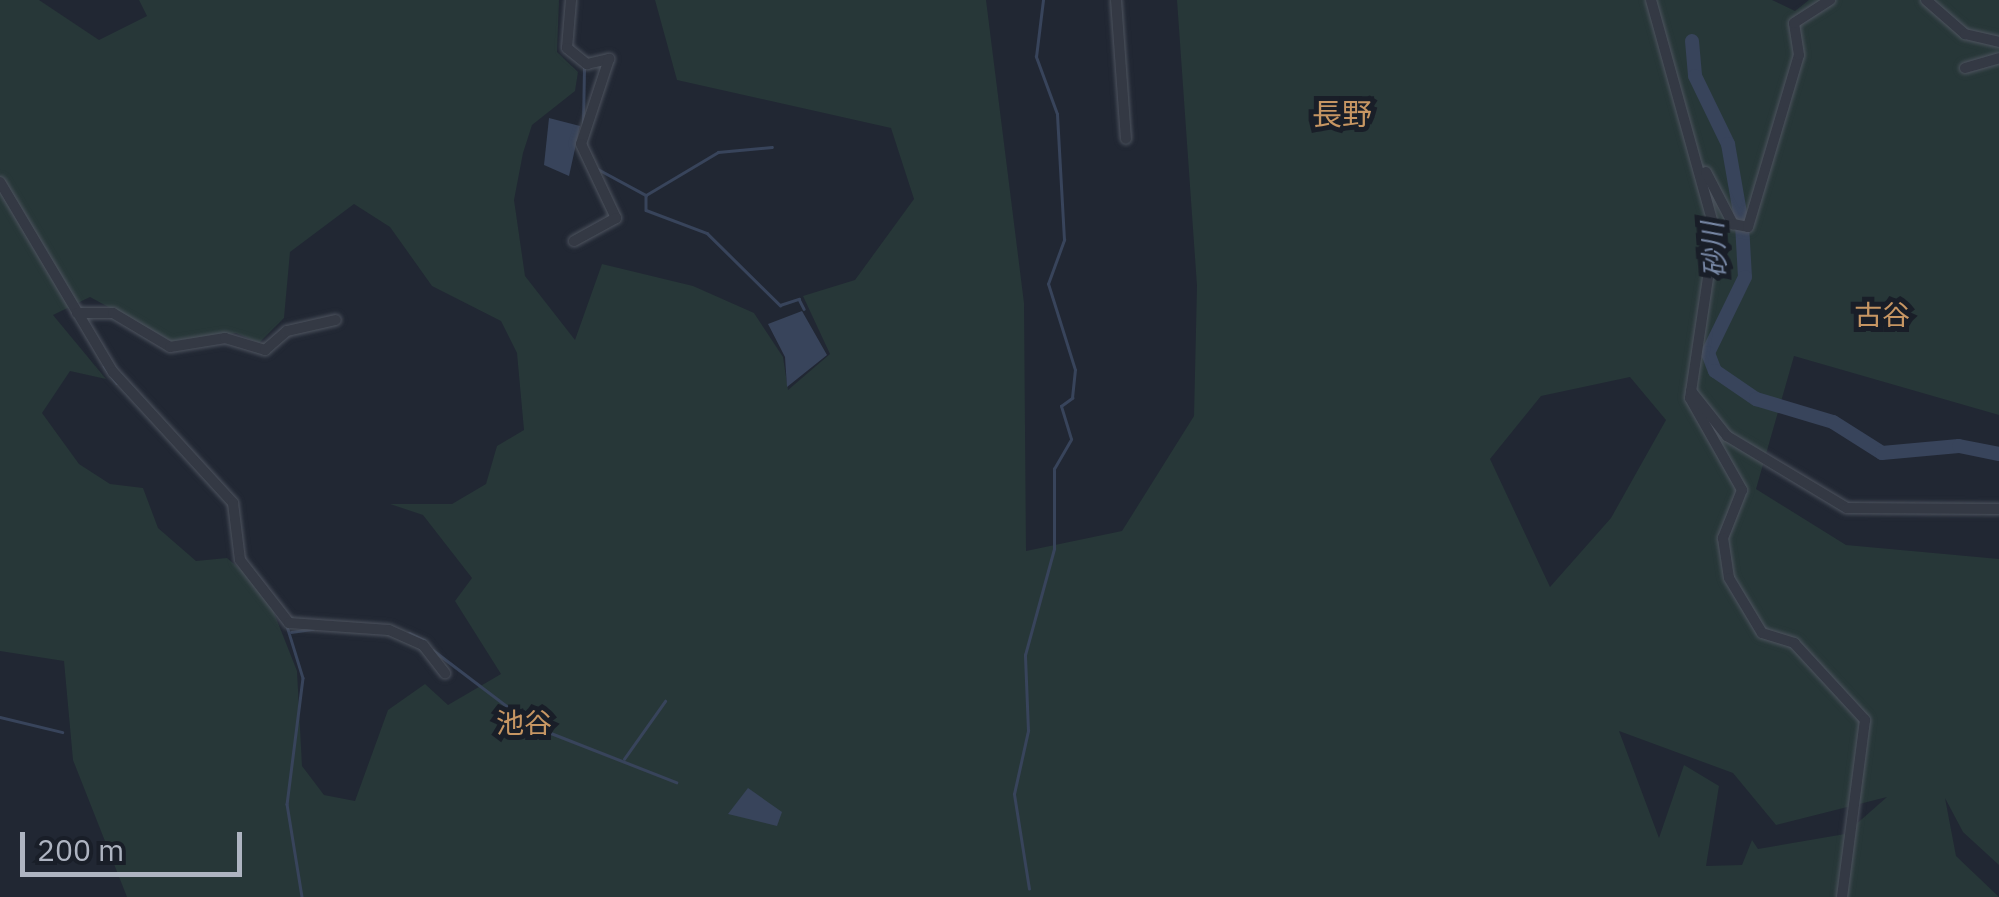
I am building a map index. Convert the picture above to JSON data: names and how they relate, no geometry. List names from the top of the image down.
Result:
{
  "districts": ["長野", "古谷", "池谷"],
  "water": ["砂川"],
  "scale_bar": "200 m"
}
